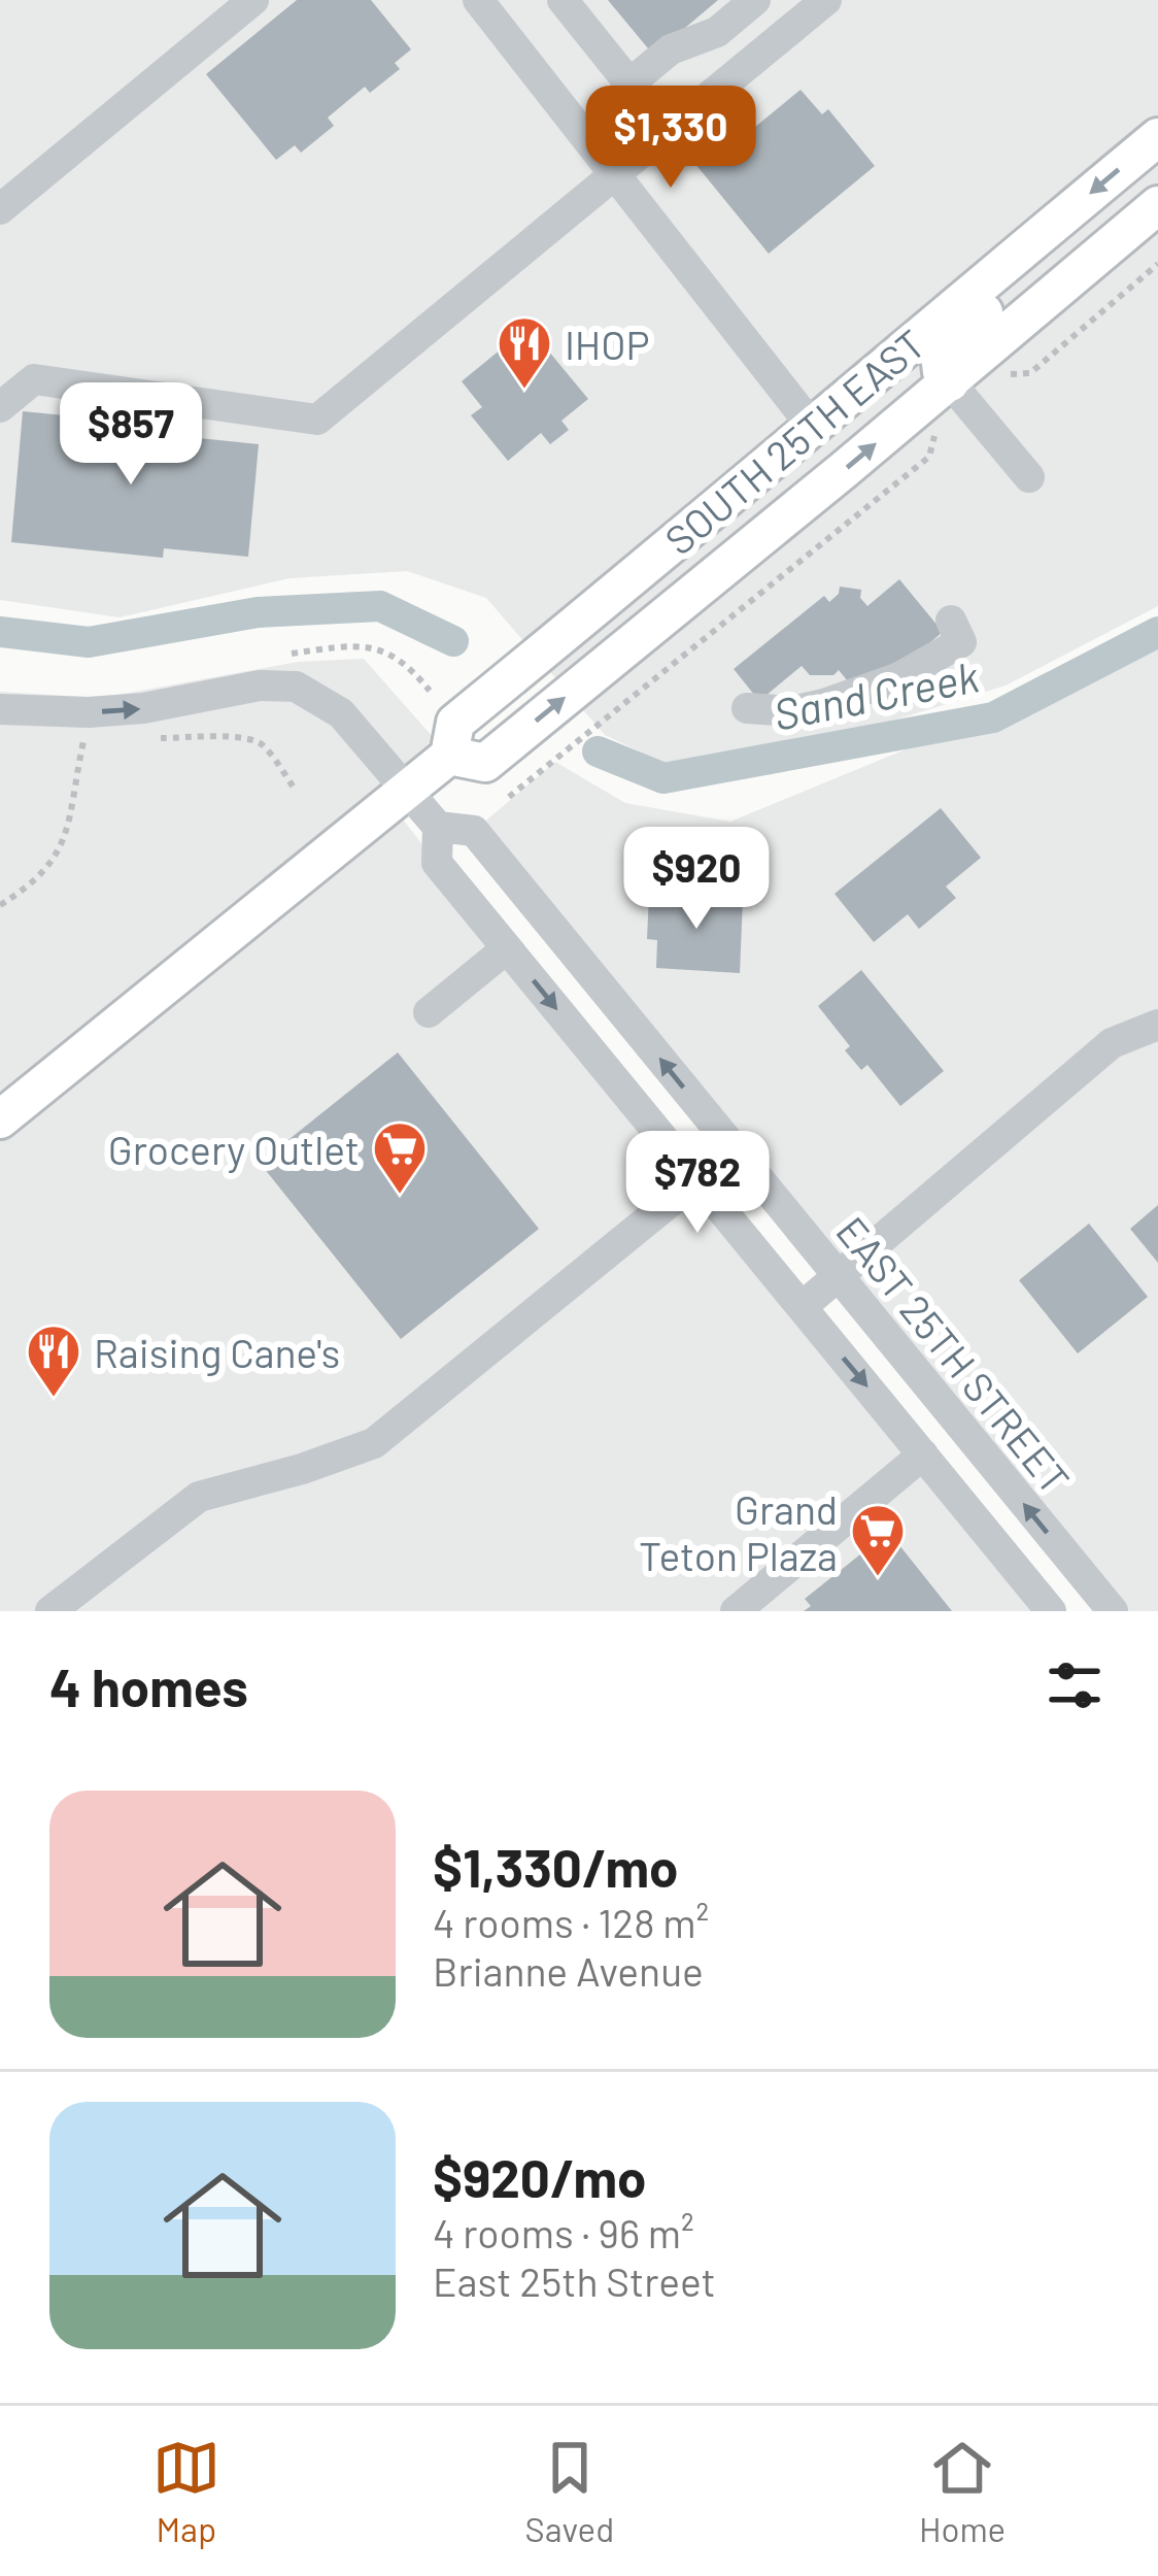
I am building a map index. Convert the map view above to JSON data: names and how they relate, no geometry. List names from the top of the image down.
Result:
{
  "streets": {
    "main road": ["SOUTH 25TH EAST"],
    "street": ["EAST 25TH STREET"]
  },
  "crossings": [
    ["SOUTH 25TH EAST", "EAST 25TH STREET"]
  ],
  "water": ["Sand Creek"],
  "places": {
    "restaurant": ["IHOP", "Raising Cane's"],
    "supermarket": ["Grocery Outlet", "Grand Teton Plaza"]
  },
  "page": {
    "price": [
      "$1,330",
      "$857",
      "$920",
      "$782"
    ],
    "heading": "4 homes",
    "list": [
      {
        "name": "$1,330/mo",
        "note": "4 rooms · 128 m² · Brianne Avenue"
      },
      {
        "name": "$920/mo",
        "note": "4 rooms · 96 m² · East 25th Street"
      }
    ],
    "tabs": ["Map", "Saved", "Home"]
  }
}
